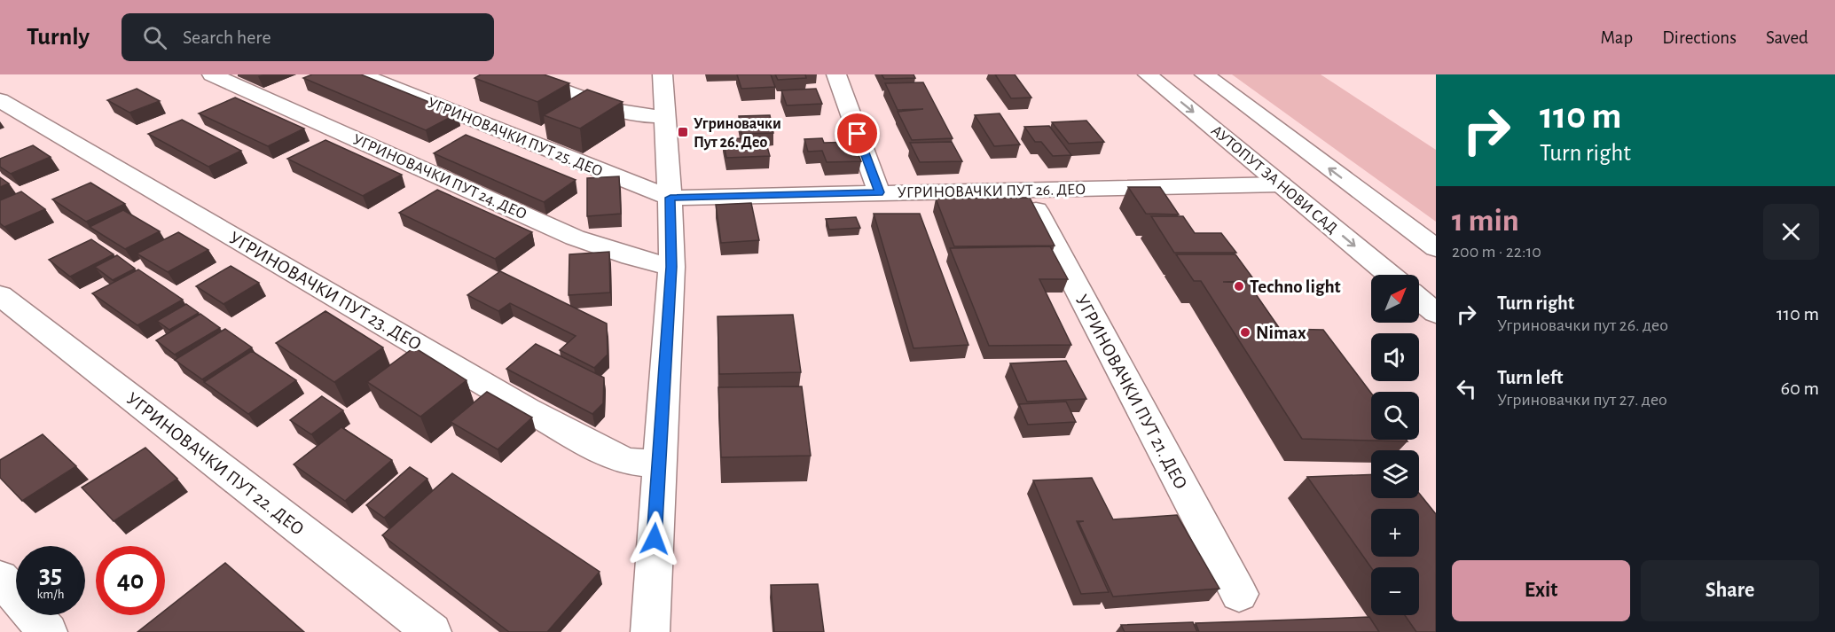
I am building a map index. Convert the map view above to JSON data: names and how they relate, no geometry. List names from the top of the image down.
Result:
{
  "streets": {
    "street": [
      "УГРИНОВАЧКИ ПУТ 25. ДЕО",
      "УГРИНОВАЧКИ ПУТ 24. ДЕО",
      "АУТОПУТ ЗА НОВИ САД",
      "УГРИНОВАЧКИ ПУТ 26. ДЕО",
      "УГРИНОВАЧКИ ПУТ 23. ДЕО",
      "УГРИНОВАЧКИ ПУТ 21. ДЕО",
      "УГРИНОВАЧКИ ПУТ 22. ДЕО"
    ]
  },
  "crossings": [
    ["УГРИНОВАЧКИ ПУТ 25. ДЕО", "УГРИНОВАЧКИ ПУТ 26. ДЕО"],
    ["АУТОПУТ ЗА НОВИ САД", "УГРИНОВАЧКИ ПУТ 26. ДЕО"],
    ["УГРИНОВАЧКИ ПУТ 26. ДЕО", "УГРИНОВАЧКИ ПУТ 21. ДЕО"]
  ],
  "places": {
    "transit": ["Угриновачки Пут 26. Део"],
    "other": ["Techno light", "Nimax"]
  },
  "north": "top right",
  "page": {
    "header": "Turnly",
    "search": "Search here",
    "nav": ["Map", "Directions", "Saved"],
    "turn": ["110 m", "Turn right"],
    "heading": ["1 min", "200 m · 22:10"],
    "map_buttons": ["+", "−"],
    "list": [
      {
        "name": "Turn right",
        "note": "Угриновачки пут 26. део",
        "value": "110 m"
      },
      {
        "name": "Turn left",
        "note": "Угриновачки пут 27. део",
        "value": "60 m"
      }
    ],
    "speed": "35 km/h",
    "limit": "40",
    "buttons": ["Exit", "Share"]
  }
}
